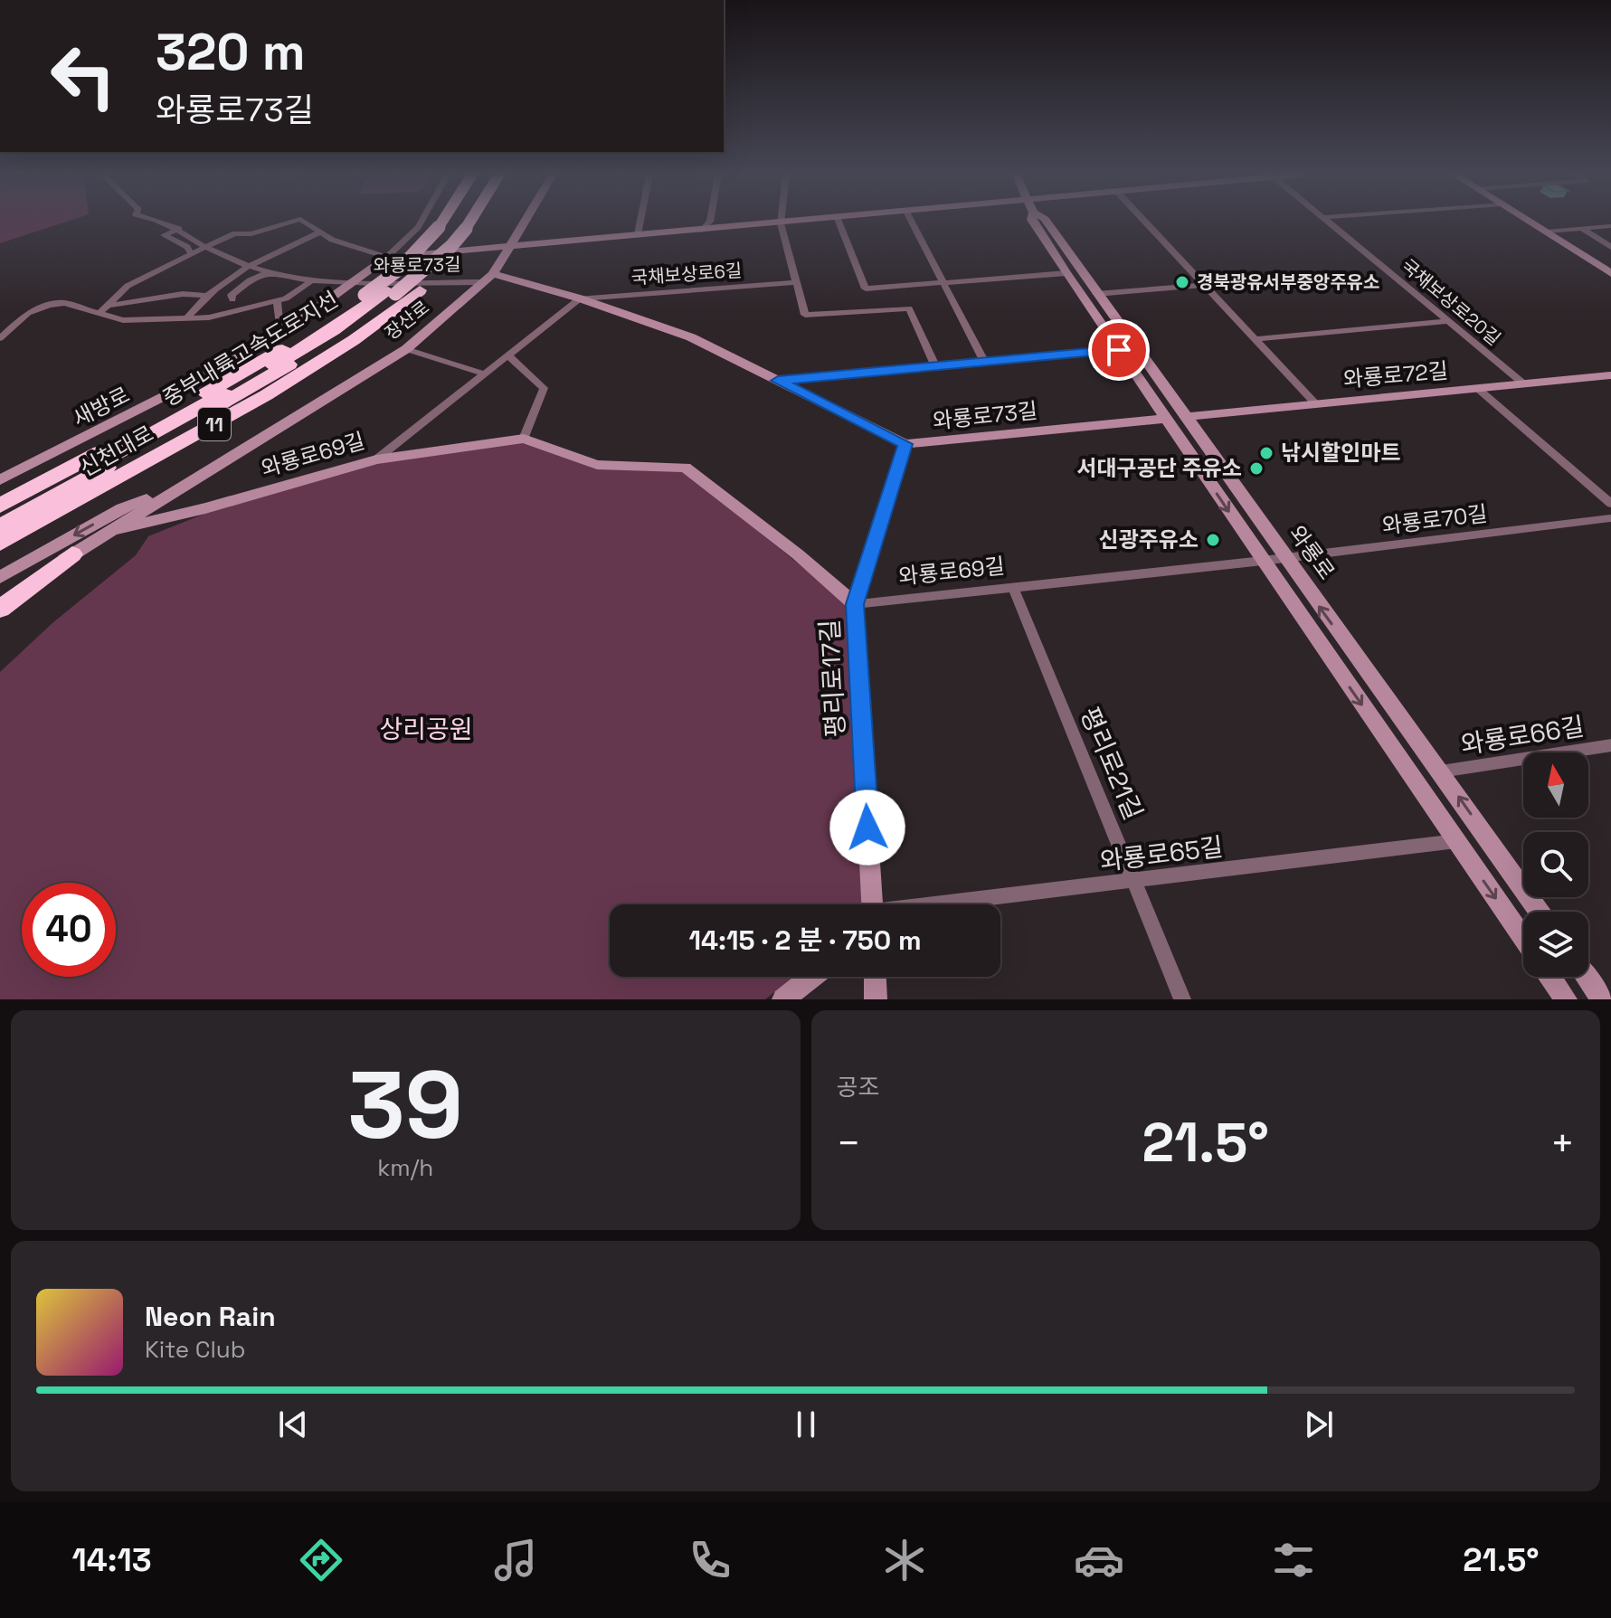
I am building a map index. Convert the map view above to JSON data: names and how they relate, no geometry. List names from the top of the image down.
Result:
{
  "streets": {
    "highway": ["중부내륙고속도로지선", "11", "신천대로"],
    "main road": [
      "와룡로73길",
      "장산로",
      "와룡로72길",
      "새방로",
      "와룡로69길",
      "와룡로",
      "평리로17길"
    ],
    "street": [
      "국채보상로6길",
      "국채보상로20길",
      "와룡로70길",
      "와룡로66길",
      "평리로21길",
      "와룡로65길"
    ]
  },
  "crossings": [
    ["와룡로73길", "국채보상로6길"],
    ["와룡로73길", "장산로"],
    ["와룡로73길", "새방로"],
    ["와룡로73길", "신천대로"],
    ["와룡로73길", "와룡로"],
    ["와룡로73길", "평리로17길"],
    ["국채보상로20길", "와룡로72길"],
    ["장산로", "와룡로69길"],
    ["중부내륙고속도로지선", "신천대로"],
    ["와룡로72길", "와룡로"],
    ["새방로", "신천대로"],
    ["와룡로69길", "와룡로70길"],
    ["와룡로69길", "와룡로"],
    ["와룡로69길", "평리로17길"],
    ["와룡로69길", "평리로21길"],
    ["와룡로70길", "와룡로"],
    ["와룡로", "와룡로66길"],
    ["와룡로", "와룡로65길"],
    ["평리로21길", "와룡로65길"]
  ],
  "parks": ["상리공원"],
  "places": [
    "경북광유서부중앙주유소",
    "낚시할인마트",
    "서대구공단 주유소",
    "신광주유소"
  ],
  "north": "top",
  "page": {
    "turn": ["320 m", "와룡로73길"],
    "limit": "40",
    "trip": "14:15 · 2 분 · 750 m",
    "tile": [
      ["39", "km/h"],
      "공조"
    ],
    "heat": ["−", "21.5°", "+"],
    "song": ["Neon Rain", "Kite Club"],
    "tabs": ["14:13", "21.5°"]
  }
}
